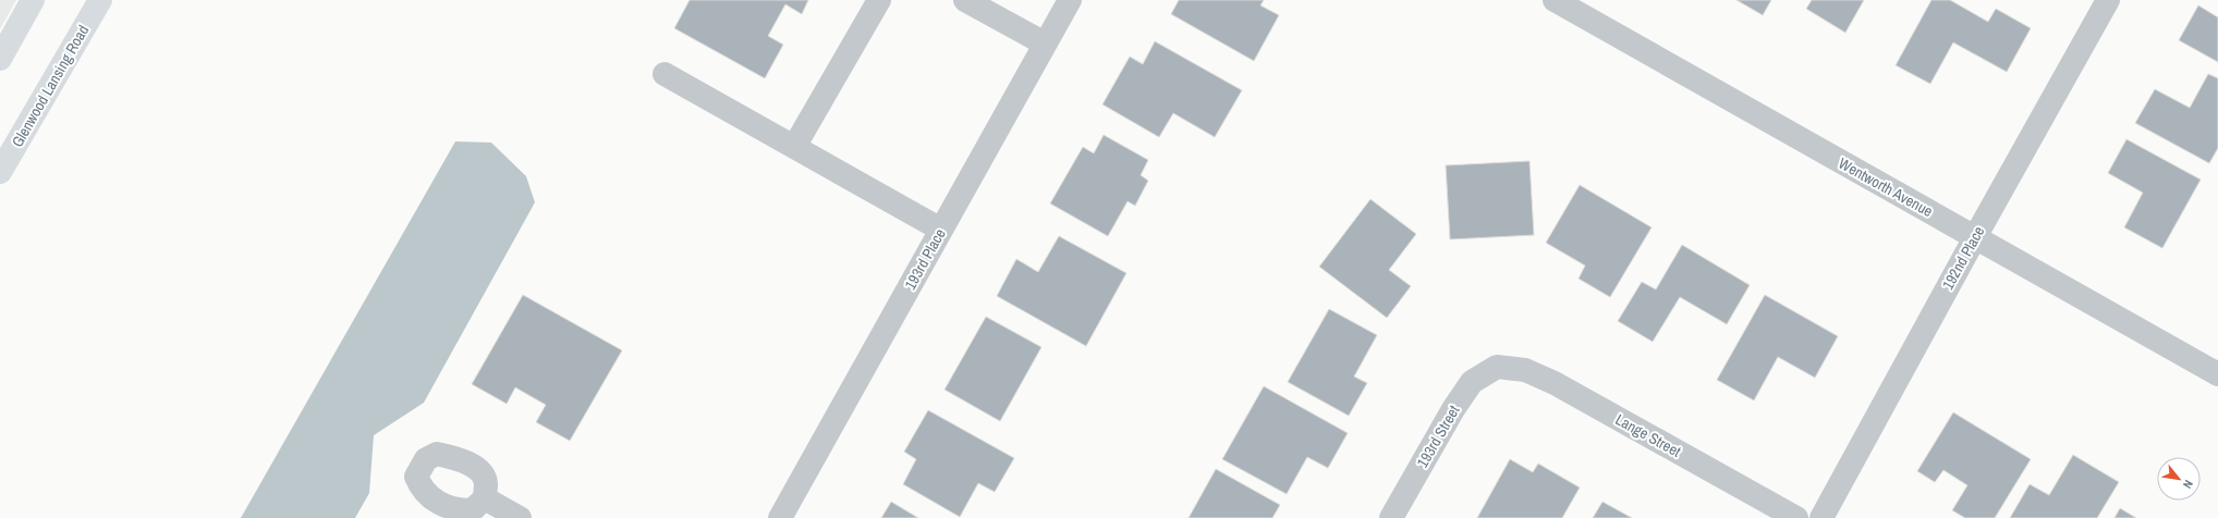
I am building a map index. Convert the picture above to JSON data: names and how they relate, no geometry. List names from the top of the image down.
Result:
{
  "streets": {
    "main road": ["Glenwood Lansing Road"],
    "street": [
      "Wentworth Avenue",
      "192nd Place",
      "193rd Place",
      "Lange Street",
      "193rd Street"
    ]
  },
  "crossings": [
    ["Wentworth Avenue", "192nd Place"],
    ["Lange Street", "193rd Street"]
  ],
  "north": "bottom right"
}
